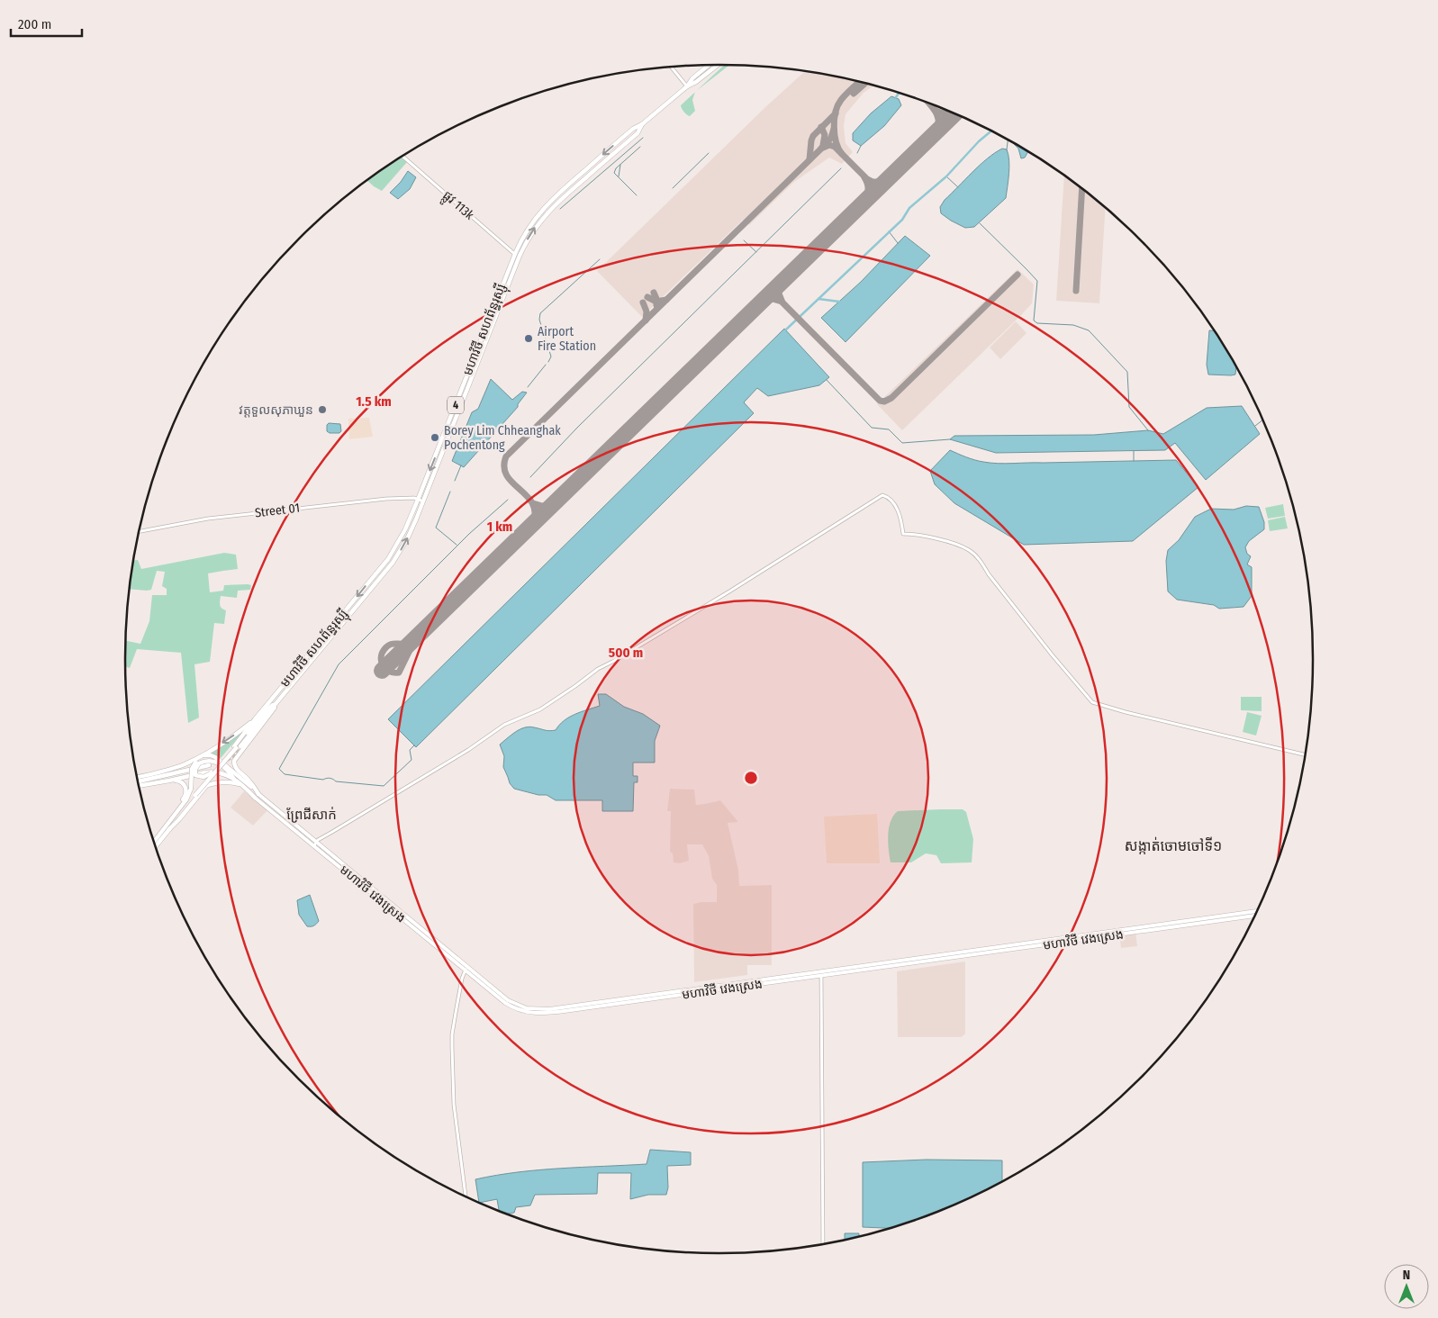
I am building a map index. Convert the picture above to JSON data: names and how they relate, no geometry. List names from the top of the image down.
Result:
{
  "streets": {
    "highway": ["មហាវិថី សហព័ន្ធរុស្ស៊ី", "4"],
    "main road": ["មហាវិថី វេងស្រេង"],
    "street": ["ផ្លូវ 113k", "Street 01"]
  },
  "crossings": [
    ["ផ្លូវ 113k", "មហាវិថី សហព័ន្ធរុស្ស៊ី"],
    ["មហាវិថី សហព័ន្ធរុស្ស៊ី", "Street 01"]
  ],
  "districts": ["ព្រែជីសាក់", "សង្កាត់ចោមចៅទី១"],
  "places": ["Airport Fire Station", "វត្តទួលសុភាឃួន", "Borey Lim Chheanghak Pochentong"],
  "scale_bar": "200 m",
  "north": "top",
  "rings": ["1.5 km", "1 km", "500 m"]
}
